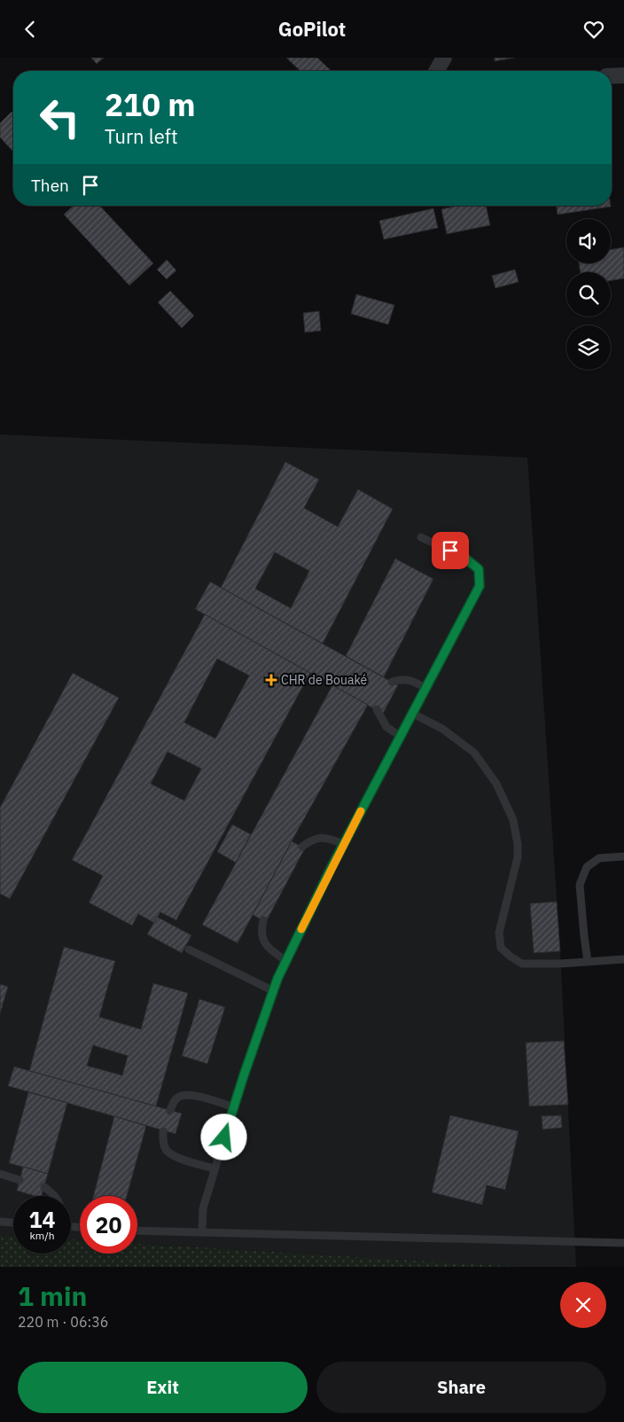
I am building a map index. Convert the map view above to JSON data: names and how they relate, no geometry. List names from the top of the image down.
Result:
{
  "places": {
    "health": ["CHR de Bouaké"]
  },
  "page": {
    "header": "GoPilot",
    "turn": ["210 m", "Turn left"],
    "then": "Then",
    "speed": "14 km/h",
    "limit": "20",
    "heading": ["1 min", "220 m · 06:36"],
    "buttons": ["Exit", "Share"]
  }
}
